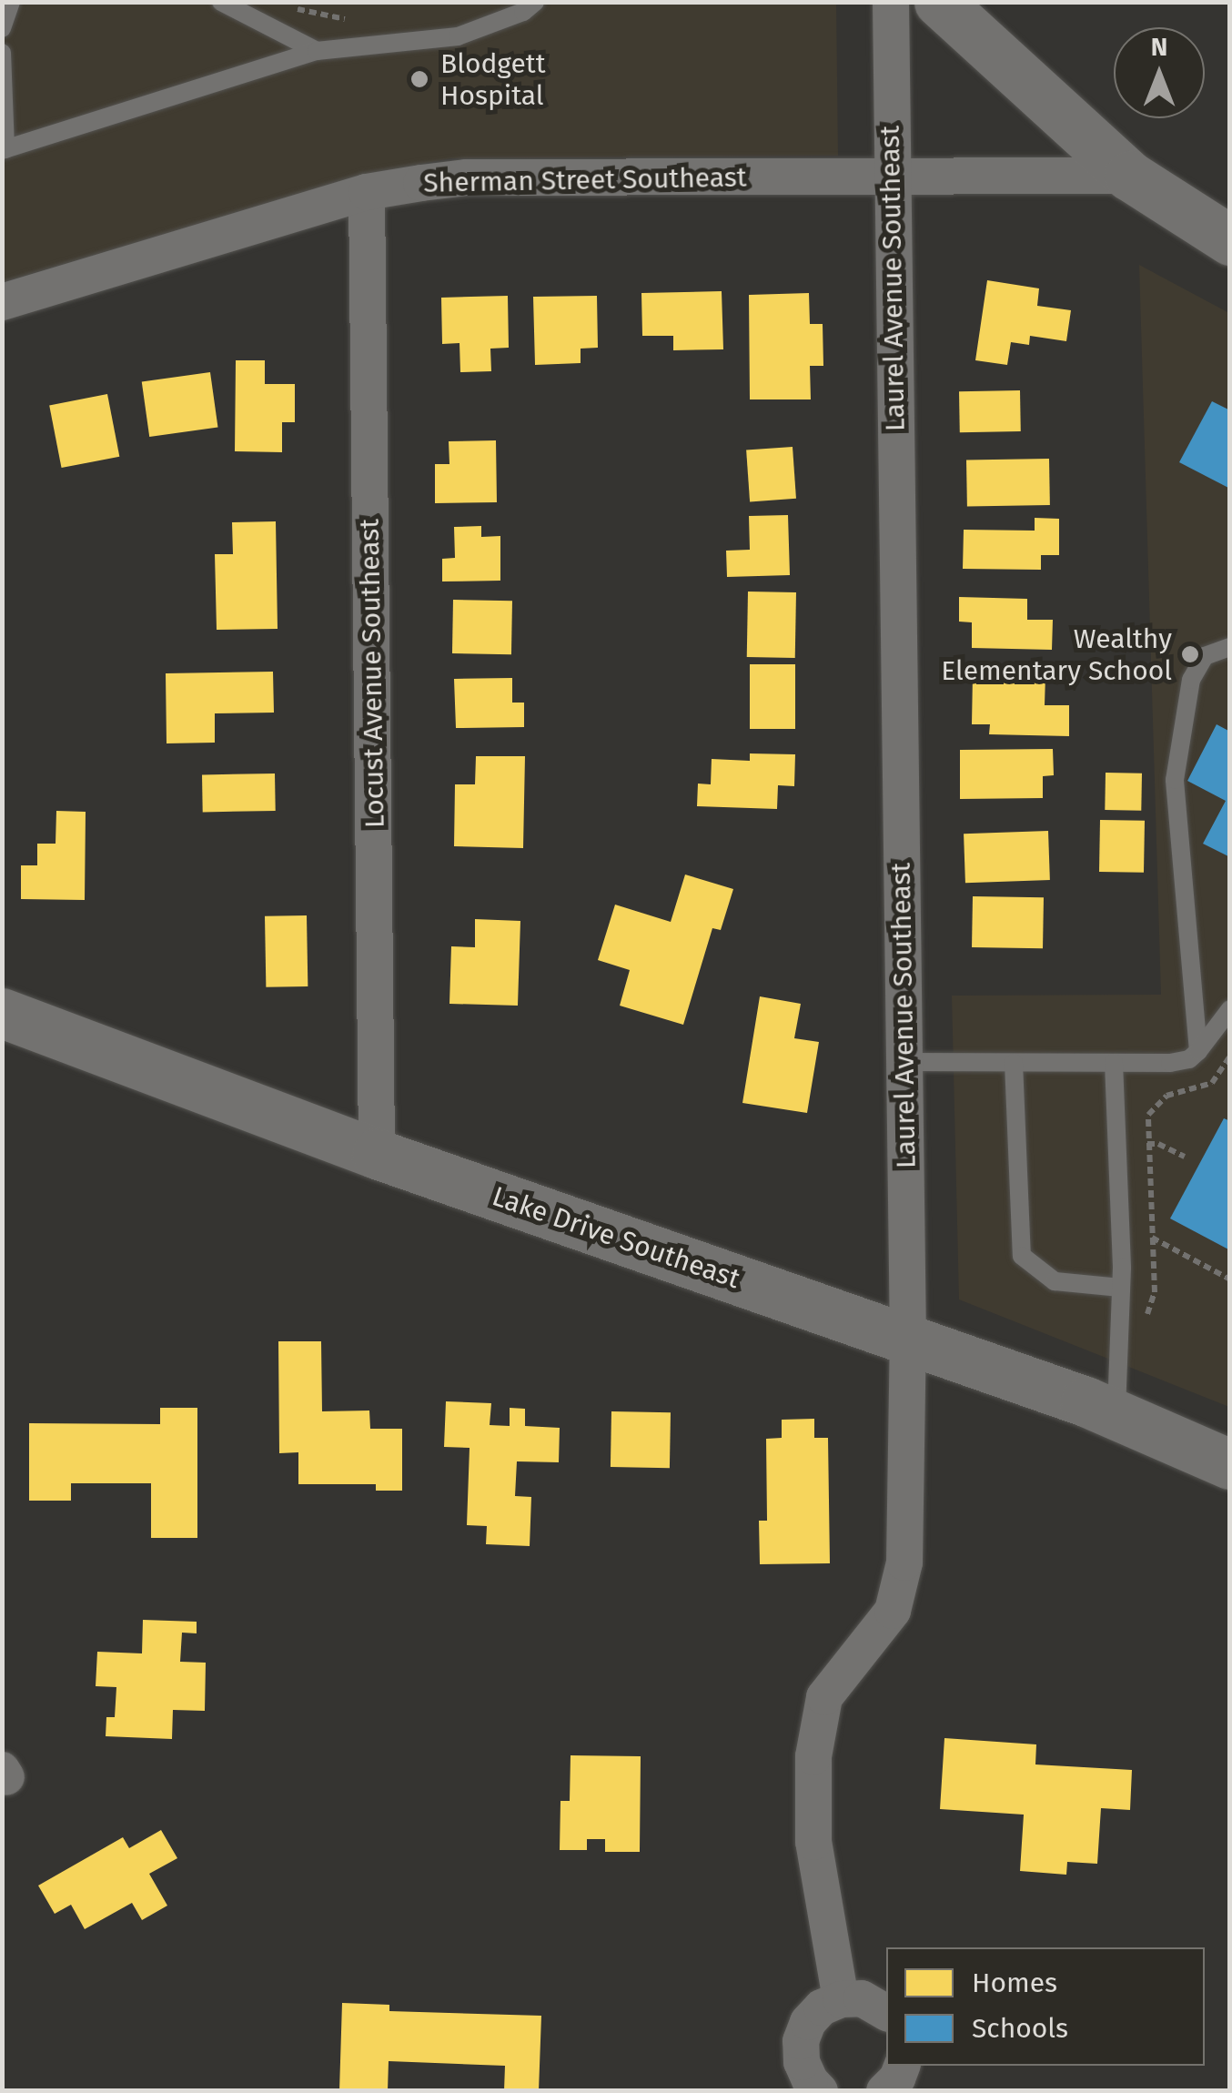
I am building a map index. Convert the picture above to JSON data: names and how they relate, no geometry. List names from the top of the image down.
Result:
{
  "streets": {
    "main road": ["Lake Drive Southeast"],
    "street": ["Sherman Street Southeast", "Laurel Avenue Southeast", "Locust Avenue Southeast"]
  },
  "crossings": [
    ["Sherman Street Southeast", "Laurel Avenue Southeast"],
    ["Sherman Street Southeast", "Locust Avenue Southeast"],
    ["Laurel Avenue Southeast", "Lake Drive Southeast"],
    ["Locust Avenue Southeast", "Lake Drive Southeast"]
  ],
  "places": ["Blodgett Hospital", "Wealthy Elementary School"],
  "legend": ["Homes", "Schools"],
  "north": "top"
}
